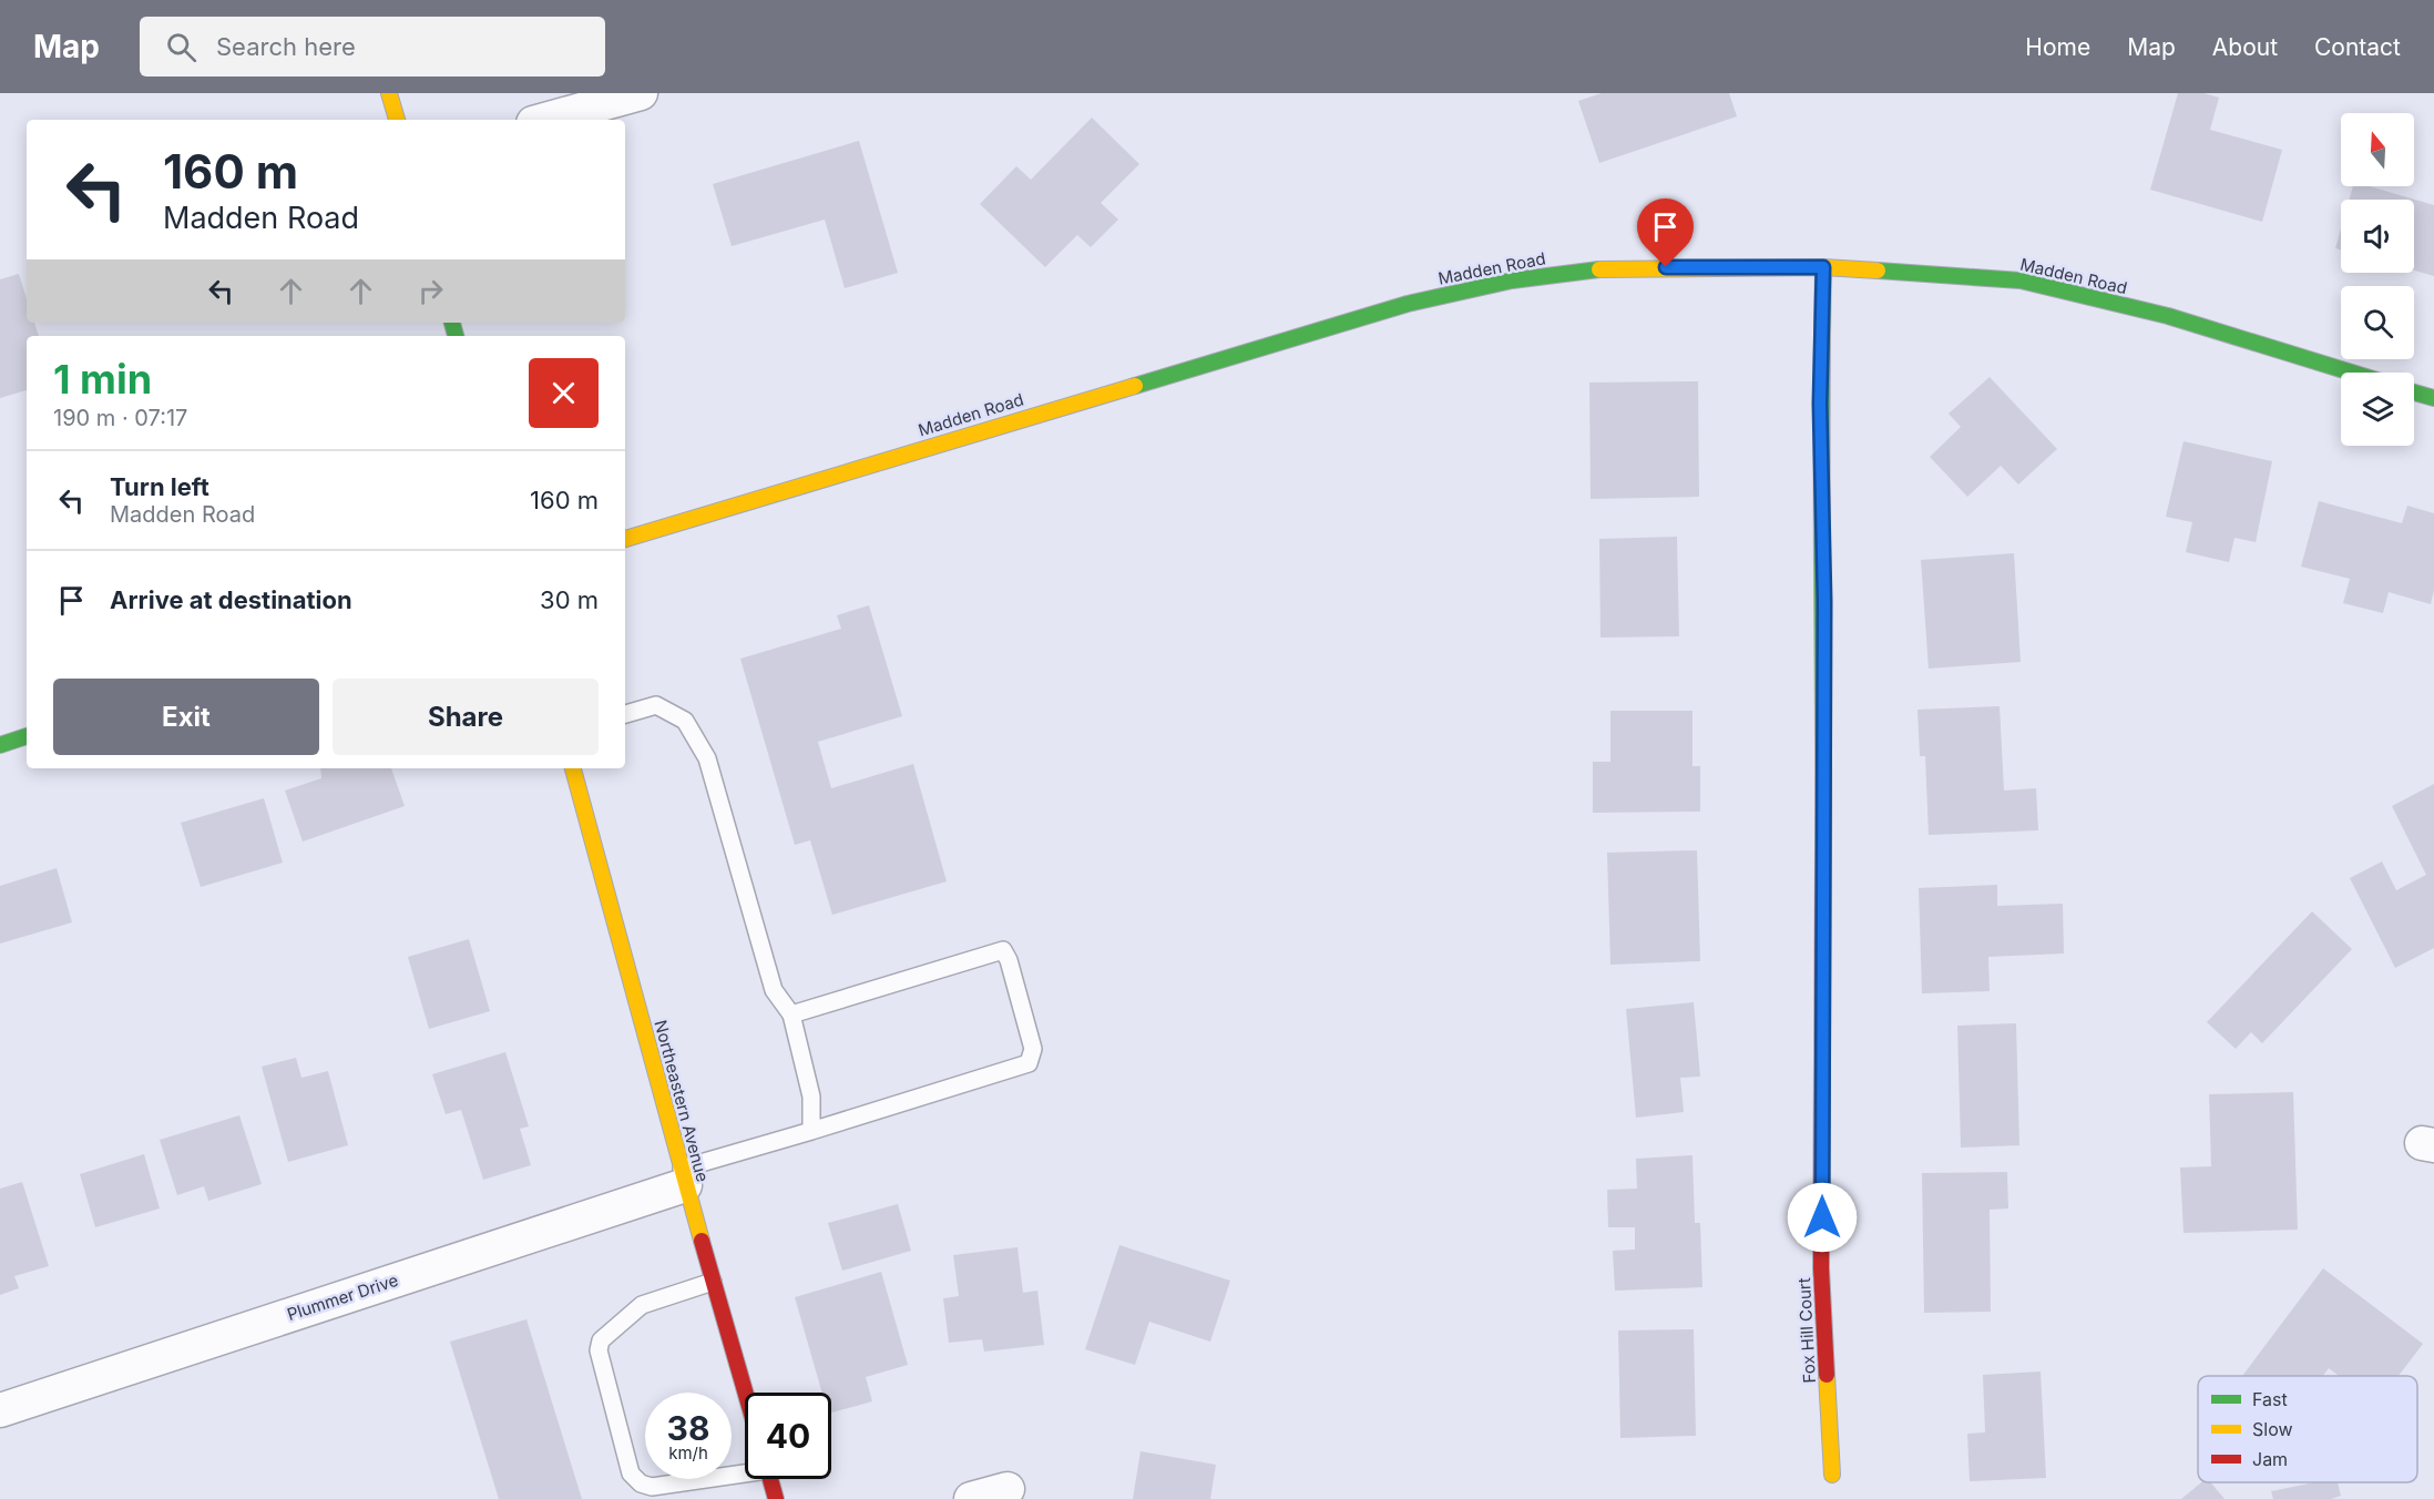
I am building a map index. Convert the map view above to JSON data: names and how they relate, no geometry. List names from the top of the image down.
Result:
{
  "streets": {
    "street": [
      "Madden Road",
      "Northeastern Avenue",
      "Plummer Drive",
      "Fox Hill Court"
    ]
  },
  "crossings": [
    ["Madden Road", "Fox Hill Court"],
    ["Northeastern Avenue", "Plummer Drive"]
  ],
  "legend": ["Fast", "Slow", "Jam"],
  "north": "top",
  "page": {
    "header": "Map",
    "search": "Search here",
    "nav": [
      "Home",
      "Map",
      "About",
      "Contact"
    ],
    "turn": ["160 m", "Madden Road"],
    "heading": ["1 min", "190 m · 07:17"],
    "list": [
      {
        "name": "Turn left",
        "note": "Madden Road",
        "value": "160 m"
      },
      {
        "name": "Arrive at destination",
        "value": "30 m"
      }
    ],
    "buttons": ["Exit", "Share"],
    "speed": "38 km/h",
    "limit": "40"
  }
}
